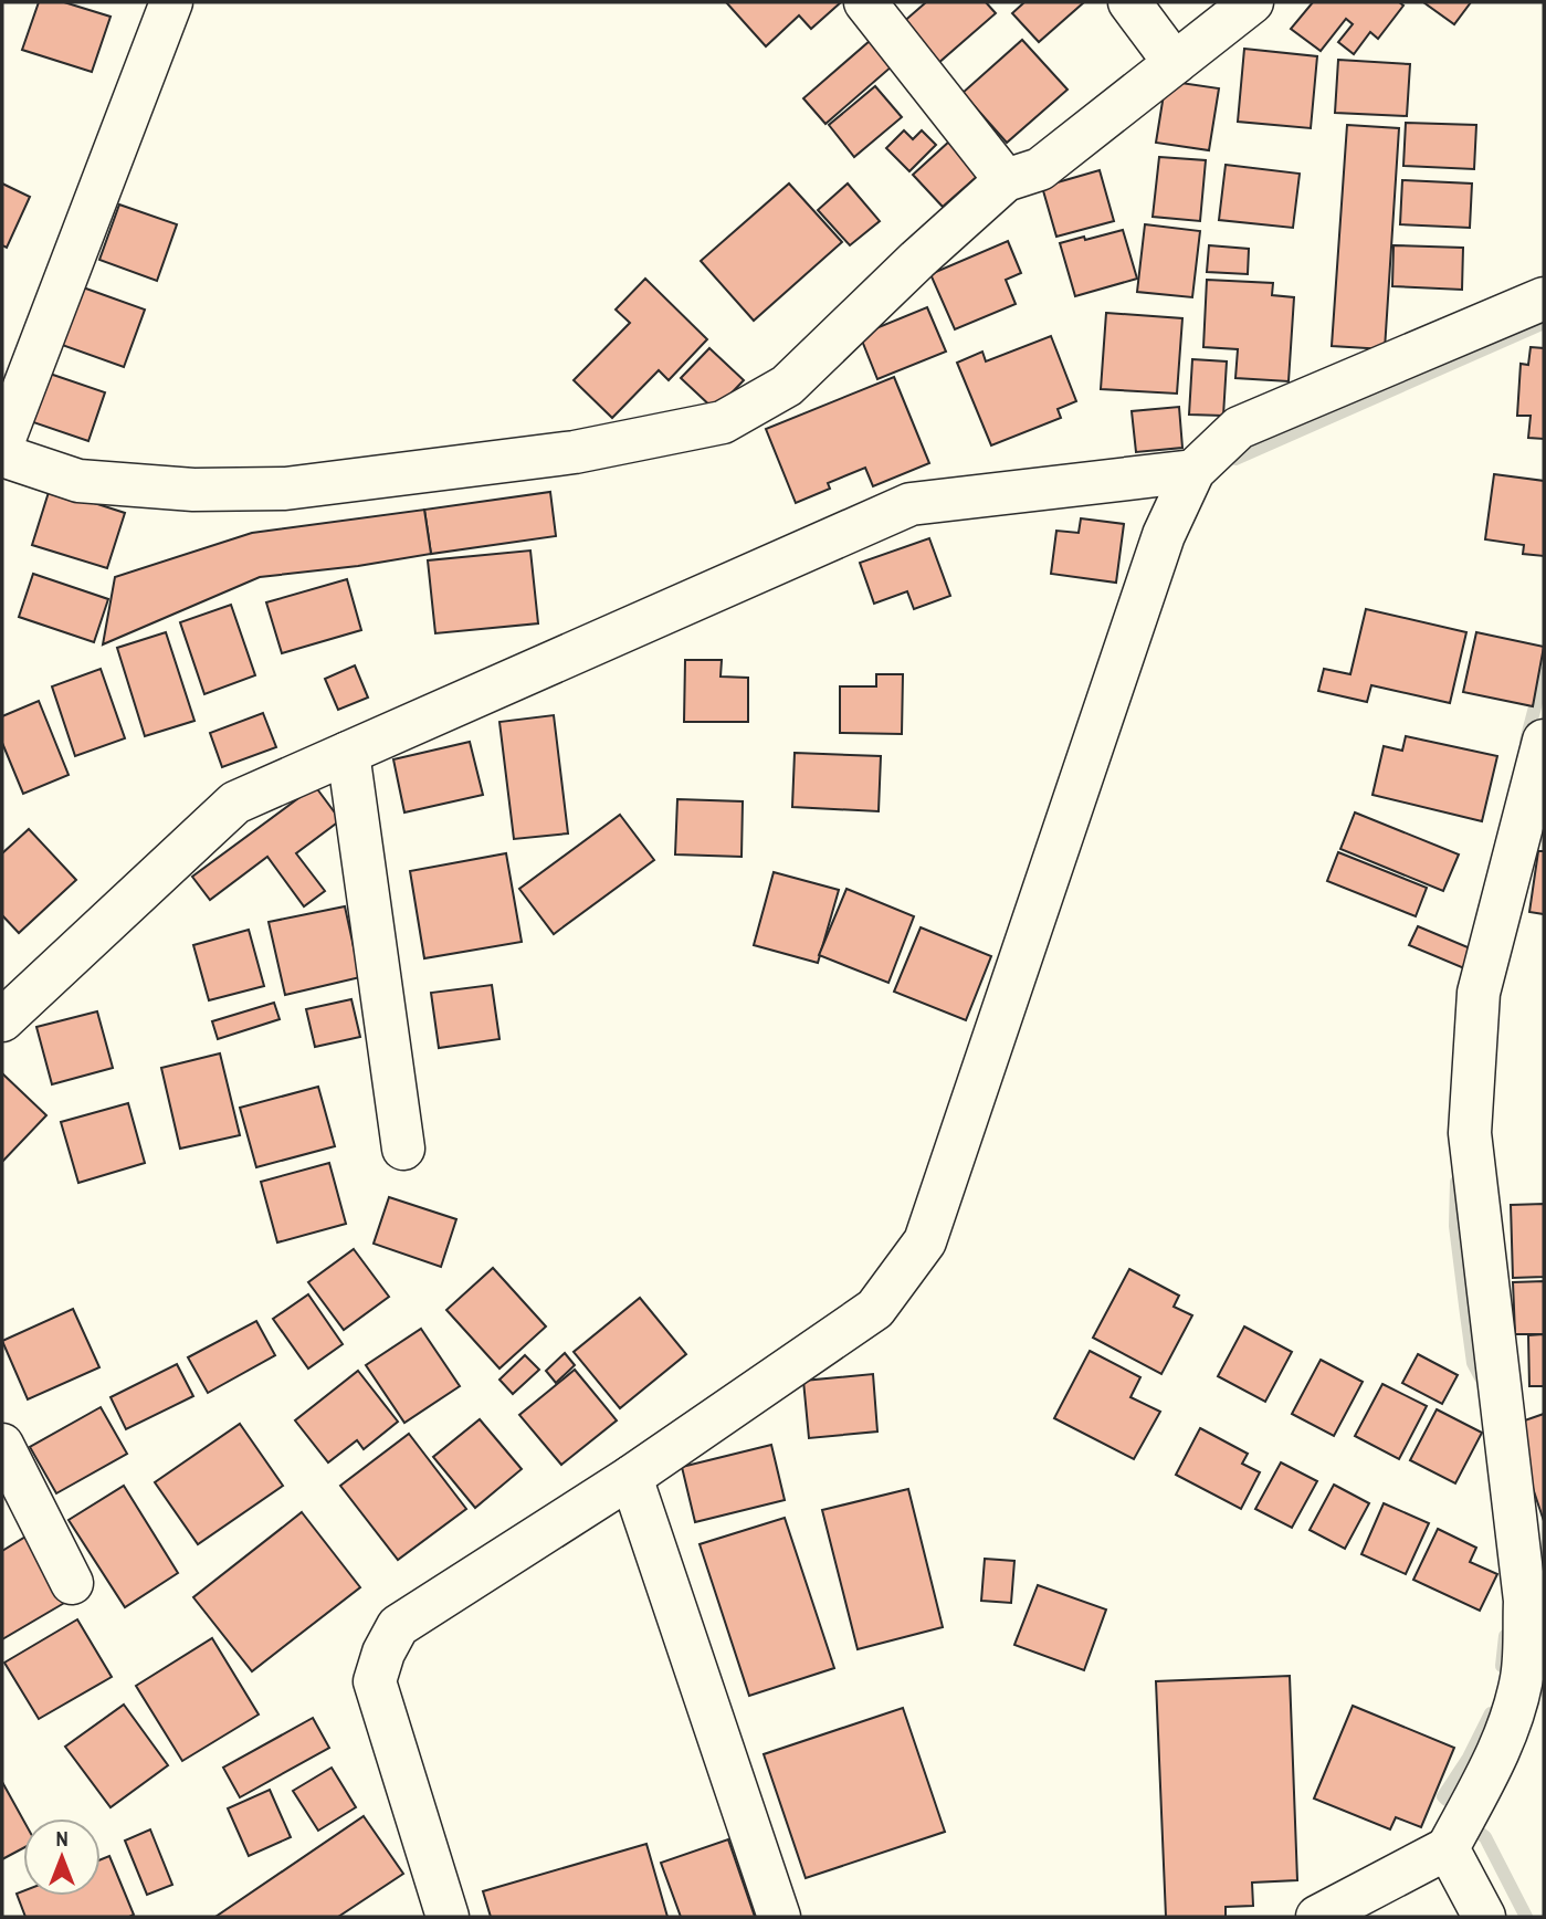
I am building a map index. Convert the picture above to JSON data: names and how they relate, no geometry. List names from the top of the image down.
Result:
{
  "north": "top"
}
